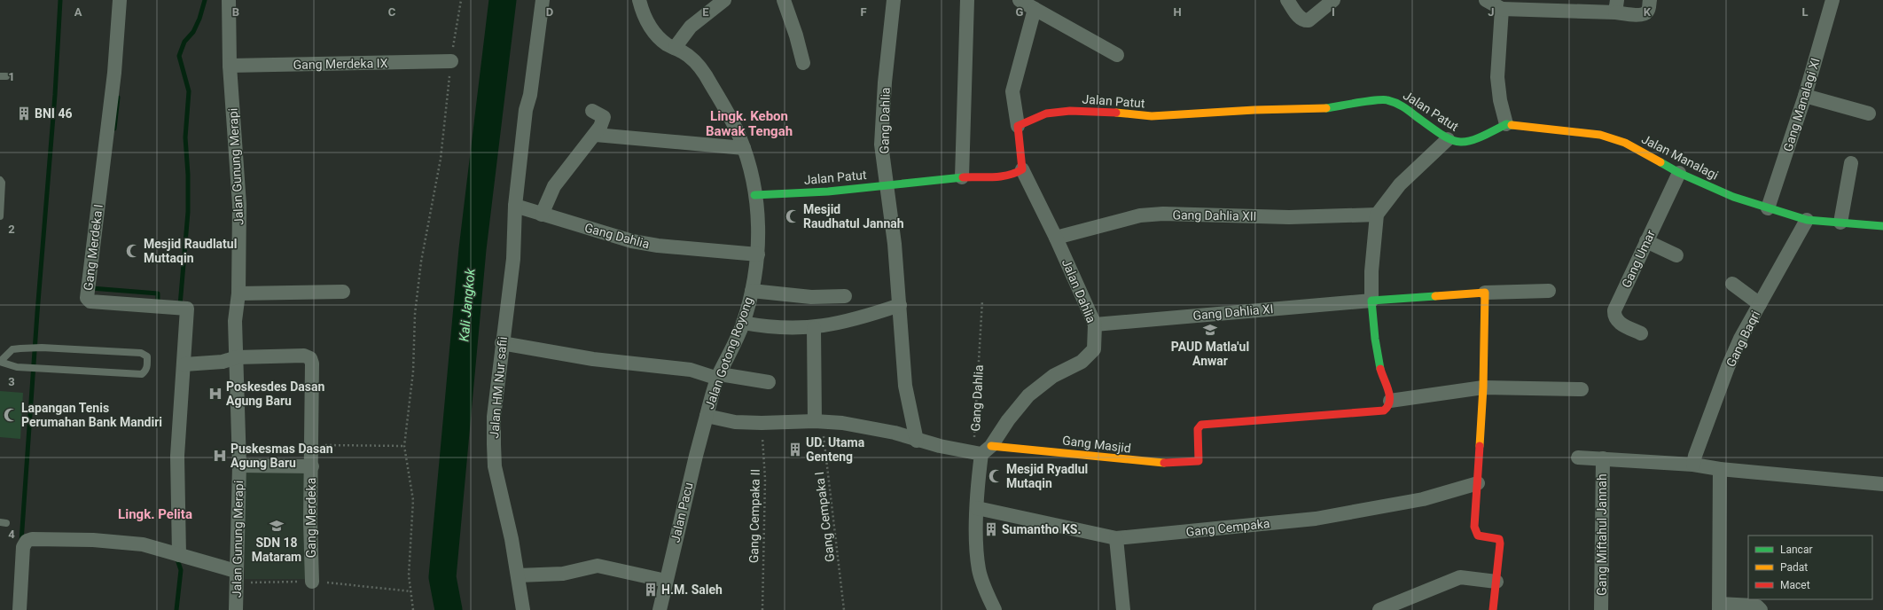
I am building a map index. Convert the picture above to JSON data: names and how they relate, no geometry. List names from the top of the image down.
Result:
{
  "streets": {
    "street": [
      "Gang Merdeka IX",
      "Jalan Patut",
      "Gang Manalagi XI",
      "Gang Dahlia",
      "Jalan Manalagi",
      "Jalan Gunung Merapi",
      "Gang Dahlia XII",
      "Gang Merdeka I",
      "Gang Umar",
      "Jalan Dahlia",
      "Gang Dahlia XI",
      "Gang Baqri",
      "Jalan Gotong Royong",
      "Jalan HM Nur safii",
      "Gang Masjid",
      "Jalan Pacu",
      "Gang Merdeka",
      "Gang Cempaka",
      "Gang Miftahul Jannah"
    ],
    "path": ["Gang Cempaka II", "Gang Cempaka I"]
  },
  "crossings": [
    ["Gang Merdeka IX", "Jalan Gunung Merapi"],
    ["Jalan Patut", "Gang Dahlia"],
    ["Jalan Patut", "Jalan Manalagi"],
    ["Jalan Patut", "Jalan Dahlia"],
    ["Jalan Patut", "Jalan Gotong Royong"],
    ["Gang Manalagi XI", "Jalan Manalagi"],
    ["Gang Dahlia", "Jalan Dahlia"],
    ["Gang Dahlia", "Jalan Gotong Royong"],
    ["Gang Dahlia", "Jalan HM Nur safii"],
    ["Gang Dahlia", "Gang Masjid"],
    ["Jalan Manalagi", "Gang Umar"],
    ["Jalan Manalagi", "Gang Baqri"],
    ["Jalan Gunung Merapi", "Gang Merdeka"],
    ["Gang Dahlia XII", "Jalan Dahlia"],
    ["Jalan Dahlia", "Gang Dahlia XI"],
    ["Jalan Dahlia", "Jalan Gotong Royong"],
    ["Jalan Dahlia", "Gang Masjid"],
    ["Jalan Gotong Royong", "Gang Masjid"],
    ["Jalan Gotong Royong", "Jalan Pacu"],
    ["Jalan Gotong Royong", "Gang Cempaka II"],
    ["Jalan Gotong Royong", "Gang Cempaka I"]
  ],
  "districts": ["Lingk. Kebon Bawak Tengah", "Lingk. Pelita"],
  "water": ["Kali Jangkok"],
  "places": {
    "building": [
      "BNI 46",
      "UD. Utama Genteng",
      "Sumantho KS.",
      "H.M. Saleh"
    ],
    "mosque": [
      "Mesjid Raudhatul Jannah",
      "Mesjid Raudlatul Muttaqin",
      "Lapangan Tenis Perumahan Bank Mandiri",
      "Mesjid Ryadlul Mutaqin"
    ],
    "school or university": ["PAUD Matla'ul Anwar", "SDN 18 Mataram"],
    "hospital": ["Poskesdes Dasan Agung Baru", "Puskesmas Dasan Agung Baru"]
  },
  "legend": ["Lancar", "Padat", "Macet"],
  "grid": {
    "columns": [
      "A",
      "B",
      "C",
      "D",
      "E",
      "F",
      "G",
      "H",
      "I",
      "J",
      "K",
      "L"
    ],
    "rows": [
      "1",
      "2",
      "3",
      "4"
    ]
  }
}
